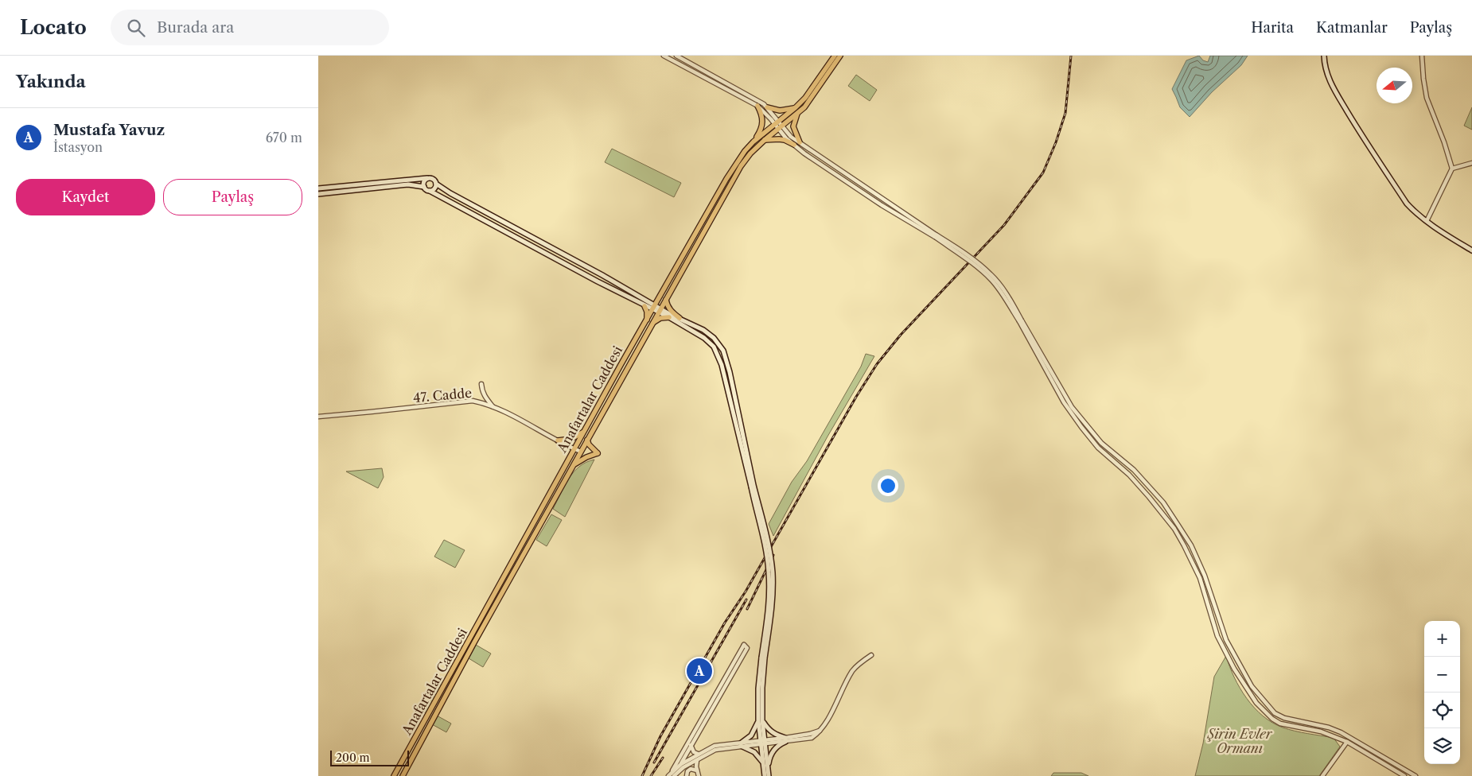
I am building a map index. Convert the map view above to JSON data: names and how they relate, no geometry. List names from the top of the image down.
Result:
{
  "streets": {
    "main road": ["Anafartalar Caddesi"],
    "street": ["47. Cadde"]
  },
  "crossings": [
    ["47. Cadde", "Anafartalar Caddesi"]
  ],
  "parks": ["Şirin Evler Ormanı"],
  "scale_bar": "200 m",
  "north": "left",
  "page": {
    "header": "Locato",
    "search": "Burada ara",
    "nav": ["Harita", "Katmanlar", "Paylaş"],
    "heading": "Yakında",
    "list": [
      {
        "mark": "A",
        "name": "Mustafa Yavuz",
        "note": "İstasyon",
        "value": "670 m"
      }
    ],
    "buttons": ["Kaydet", "Paylaş"],
    "map_buttons": ["+", "−"],
    "pins": "A",
    "scale": "200 m"
  }
}
